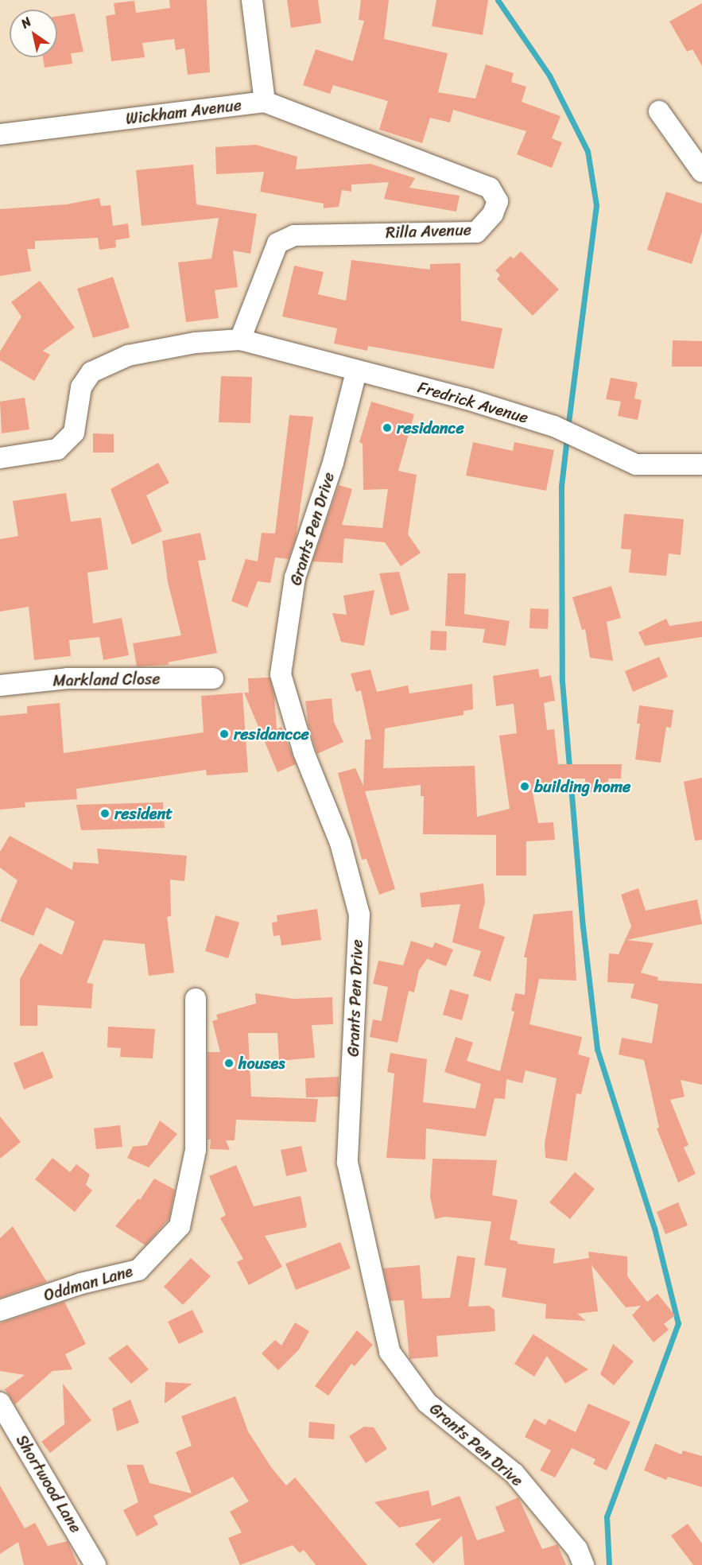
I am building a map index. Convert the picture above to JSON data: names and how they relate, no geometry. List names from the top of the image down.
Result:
{
  "streets": {
    "street": [
      "Wickham Avenue",
      "Rilla Avenue",
      "Fredrick Avenue",
      "Grants Pen Drive",
      "Markland Close",
      "Oddman Lane",
      "Shortwood Lane"
    ]
  },
  "crossings": [
    ["Wickham Avenue", "Rilla Avenue"],
    ["Rilla Avenue", "Fredrick Avenue"],
    ["Fredrick Avenue", "Grants Pen Drive"]
  ],
  "places": [
    "residance",
    "residancce",
    "building home",
    "resident",
    "houses"
  ],
  "north": "top left"
}
